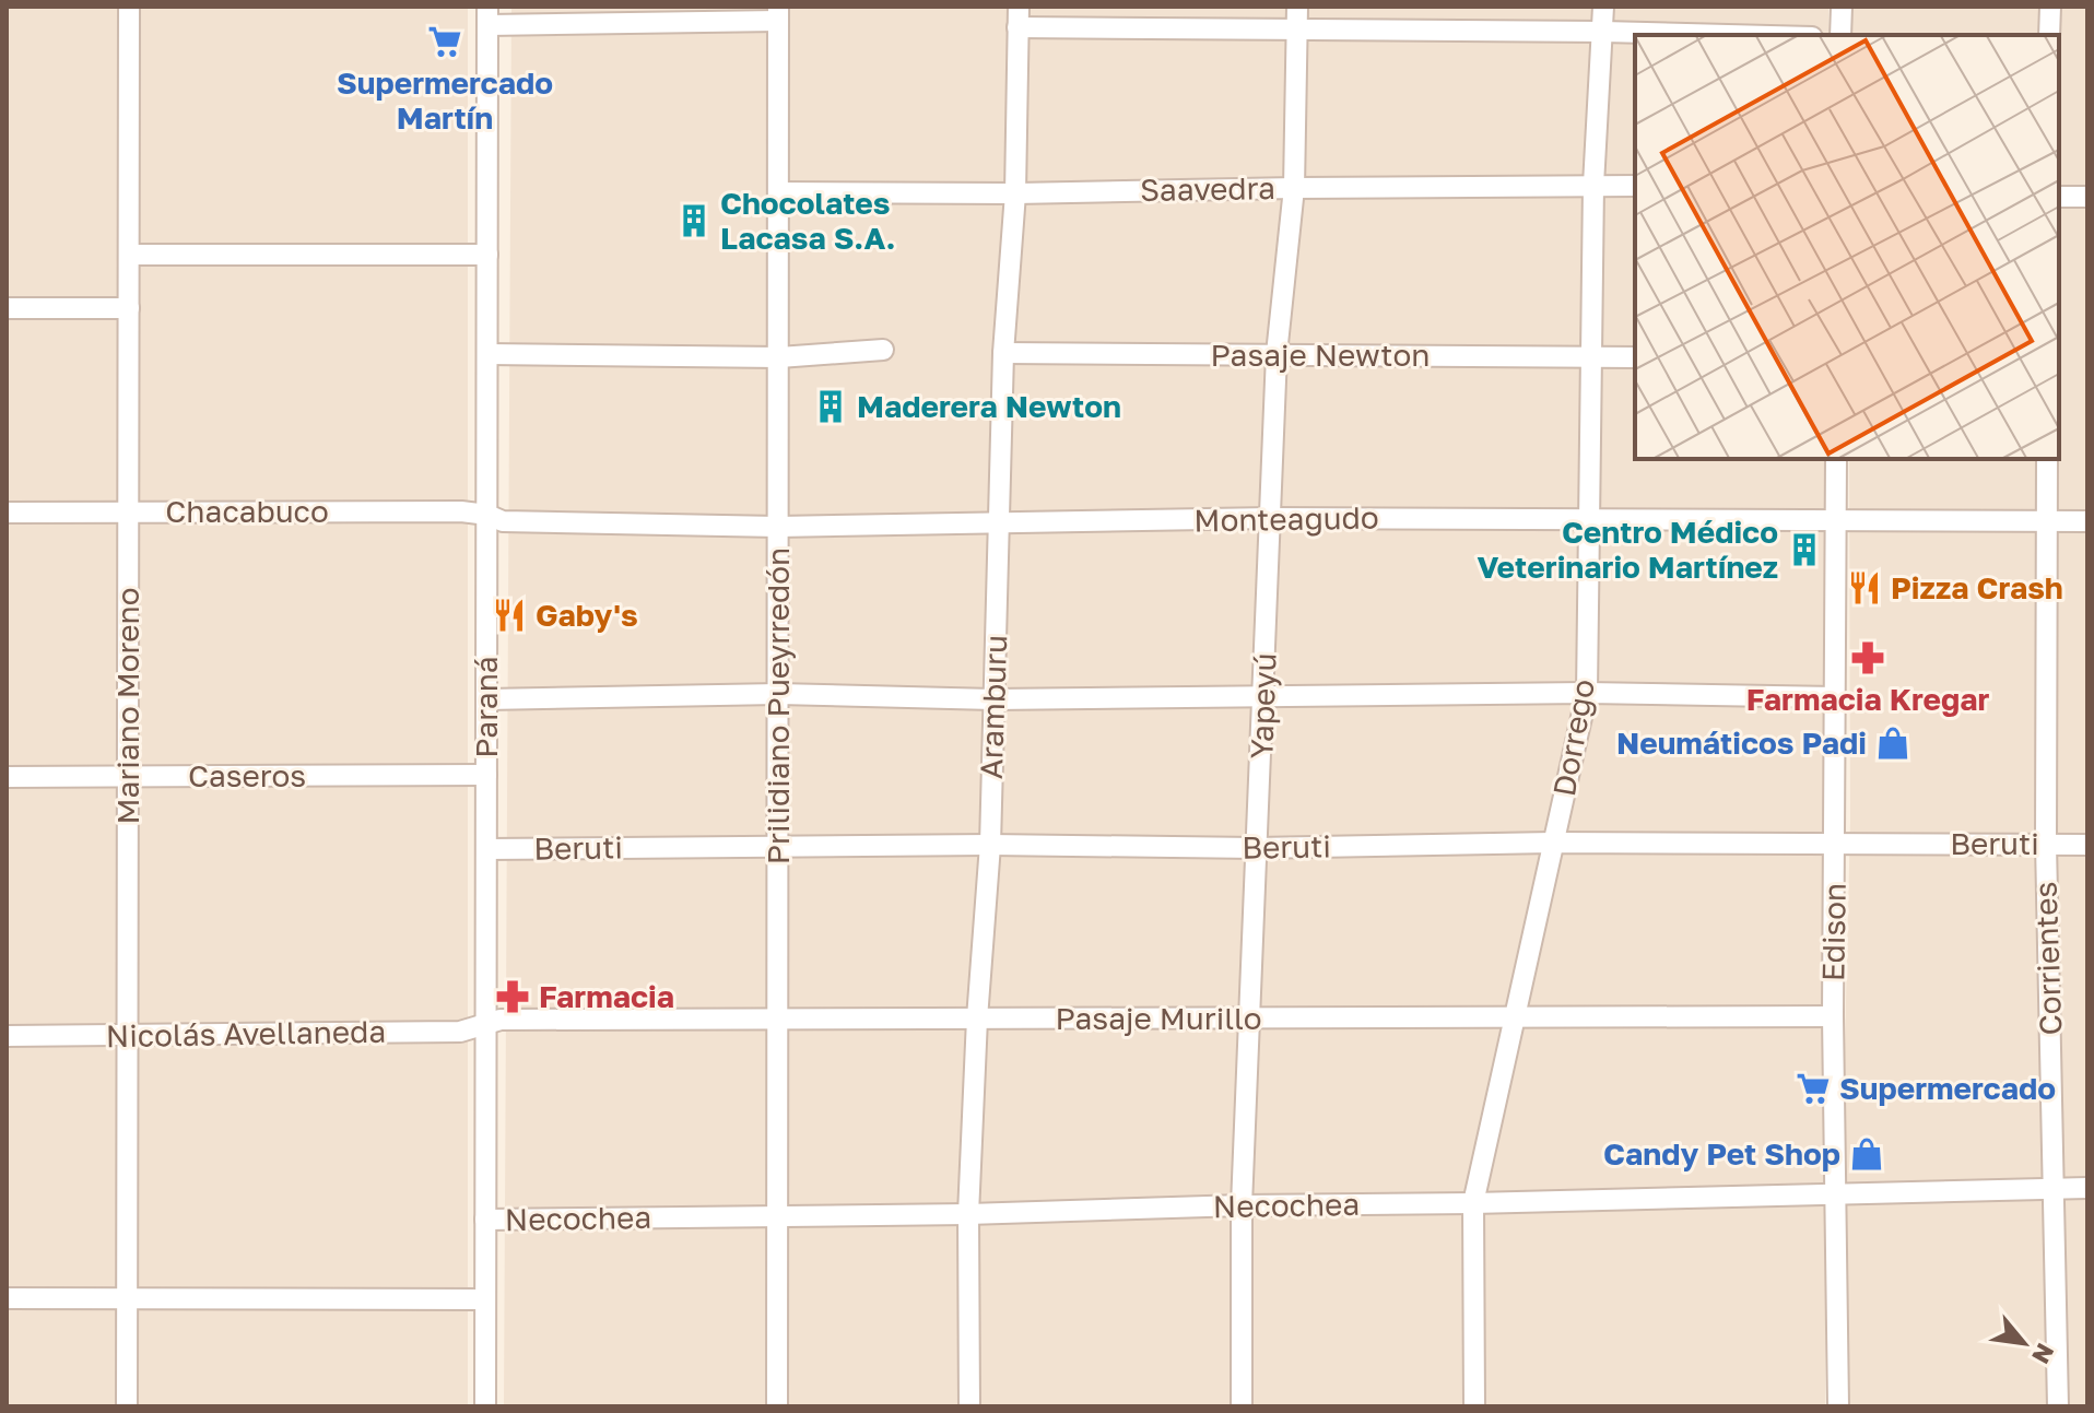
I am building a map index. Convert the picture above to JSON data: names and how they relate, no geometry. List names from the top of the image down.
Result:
{
  "streets": {
    "street": [
      "Saavedra",
      "Pasaje Newton",
      "Chacabuco",
      "Monteagudo",
      "Mariano Moreno",
      "Prilidiano Pueyrredón",
      "Yapeyú",
      "Paraná",
      "Aramburu",
      "Dorrego",
      "Caseros",
      "Beruti",
      "Edison",
      "Corrientes",
      "Pasaje Murillo",
      "Nicolás Avellaneda",
      "Necochea"
    ]
  },
  "crossings": [
    ["Saavedra", "Prilidiano Pueyrredón"],
    ["Saavedra", "Yapeyú"],
    ["Saavedra", "Aramburu"],
    ["Saavedra", "Dorrego"],
    ["Pasaje Newton", "Yapeyú"],
    ["Pasaje Newton", "Aramburu"],
    ["Pasaje Newton", "Dorrego"],
    ["Chacabuco", "Monteagudo"],
    ["Chacabuco", "Mariano Moreno"],
    ["Chacabuco", "Paraná"],
    ["Monteagudo", "Prilidiano Pueyrredón"],
    ["Monteagudo", "Yapeyú"],
    ["Monteagudo", "Paraná"],
    ["Monteagudo", "Aramburu"],
    ["Monteagudo", "Dorrego"],
    ["Monteagudo", "Edison"],
    ["Monteagudo", "Corrientes"],
    ["Mariano Moreno", "Caseros"],
    ["Mariano Moreno", "Nicolás Avellaneda"],
    ["Prilidiano Pueyrredón", "Beruti"],
    ["Prilidiano Pueyrredón", "Pasaje Murillo"],
    ["Prilidiano Pueyrredón", "Necochea"],
    ["Yapeyú", "Beruti"],
    ["Yapeyú", "Pasaje Murillo"],
    ["Yapeyú", "Necochea"],
    ["Paraná", "Caseros"],
    ["Paraná", "Beruti"],
    ["Paraná", "Pasaje Murillo"],
    ["Paraná", "Nicolás Avellaneda"],
    ["Paraná", "Necochea"],
    ["Aramburu", "Beruti"],
    ["Aramburu", "Pasaje Murillo"],
    ["Aramburu", "Necochea"],
    ["Dorrego", "Beruti"],
    ["Dorrego", "Pasaje Murillo"],
    ["Dorrego", "Necochea"],
    ["Beruti", "Edison"],
    ["Beruti", "Corrientes"],
    ["Edison", "Pasaje Murillo"],
    ["Edison", "Necochea"],
    ["Corrientes", "Necochea"],
    ["Pasaje Murillo", "Nicolás Avellaneda"]
  ],
  "places": {
    "supermarket": ["Supermercado Martín", "Supermercado"],
    "building": ["Chocolates Lacasa S.A.", "Maderera Newton", "Centro Médico Veterinario Martínez"],
    "restaurant": ["Pizza Crash", "Gaby's"],
    "pharmacy": ["Farmacia Kregar", "Farmacia"],
    "shop": ["Neumáticos Padi", "Candy Pet Shop"]
  },
  "north": "bottom right"
}
